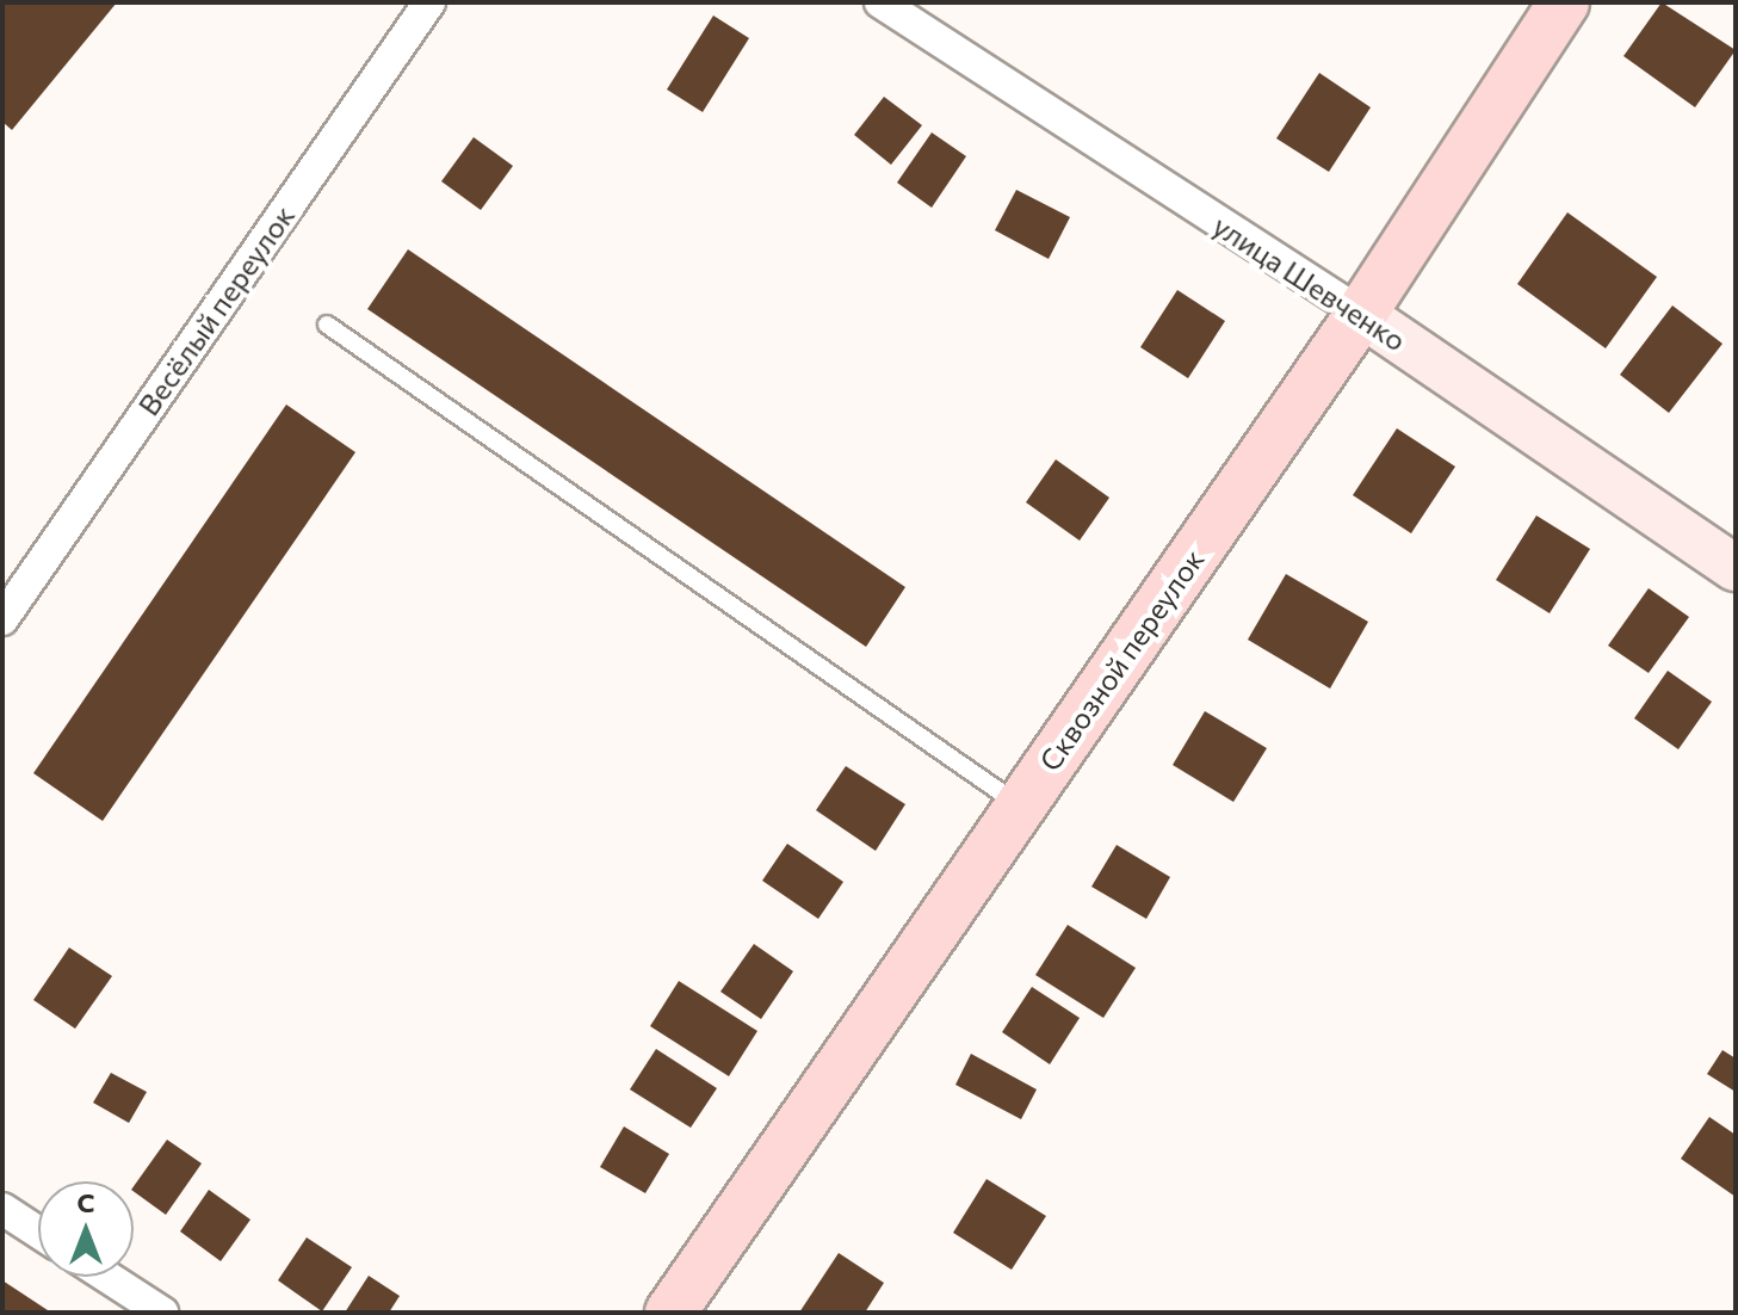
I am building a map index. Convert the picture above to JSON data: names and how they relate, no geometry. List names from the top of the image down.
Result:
{
  "streets": {
    "main road": ["Сквозной переулок"],
    "street": ["улица Шевченко", "Весёлый переулок"]
  },
  "crossings": [
    ["улица Шевченко", "Сквозной переулок"]
  ],
  "north": "top"
}
